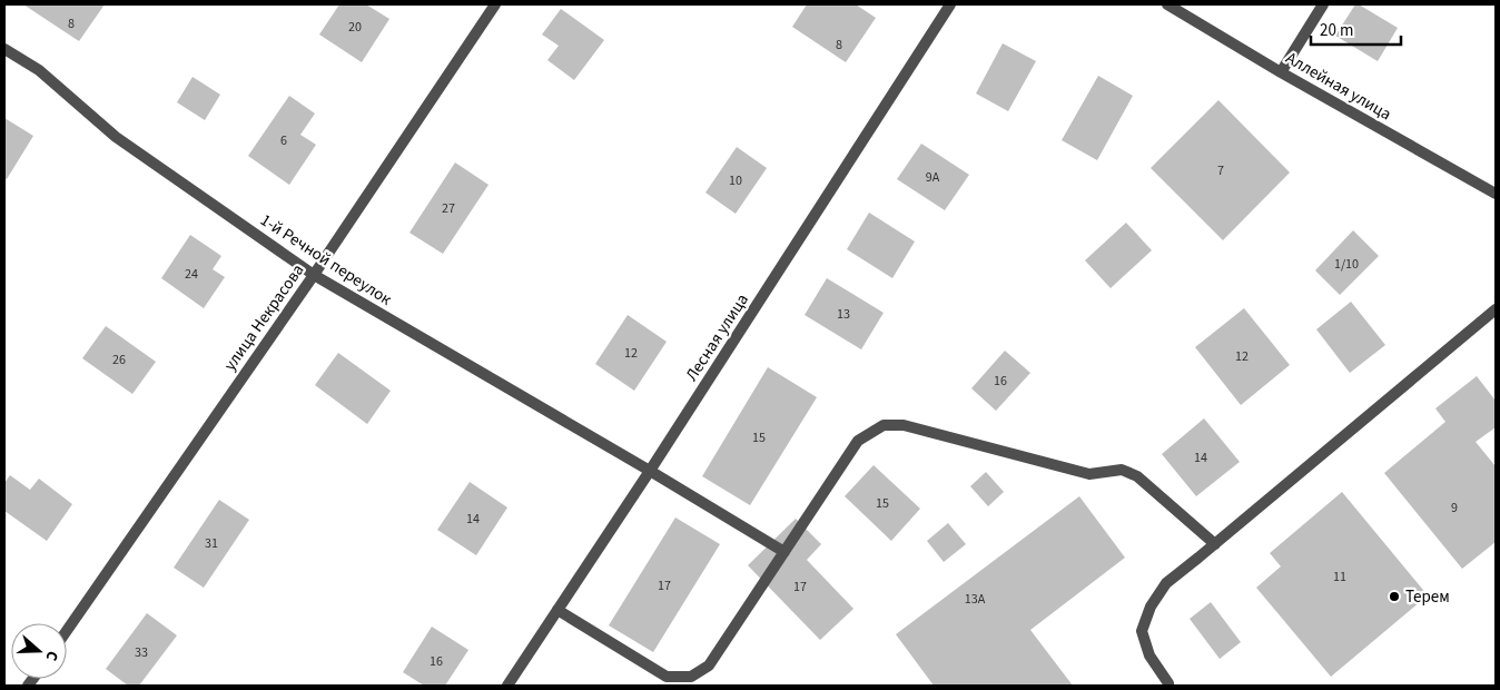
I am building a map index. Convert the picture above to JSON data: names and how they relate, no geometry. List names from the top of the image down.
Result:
{
  "streets": {
    "street": [
      "Аллейная улица",
      "1-й Речной переулок",
      "улица Некрасова",
      "Лесная улица"
    ]
  },
  "crossings": [
    ["1-й Речной переулок", "улица Некрасова"],
    ["1-й Речной переулок", "Лесная улица"]
  ],
  "places": ["Терем"],
  "house_numbers": [
    "8",
    "20",
    "8",
    "6",
    "7",
    "9А",
    "10",
    "27",
    "1/10",
    "24",
    "13",
    "12",
    "12",
    "26",
    "16",
    "15",
    "14",
    "15",
    "9",
    "14",
    "31",
    "11",
    "17",
    "17",
    "13А",
    "33",
    "16"
  ],
  "scale_bar": "20 m",
  "north": "right"
}
